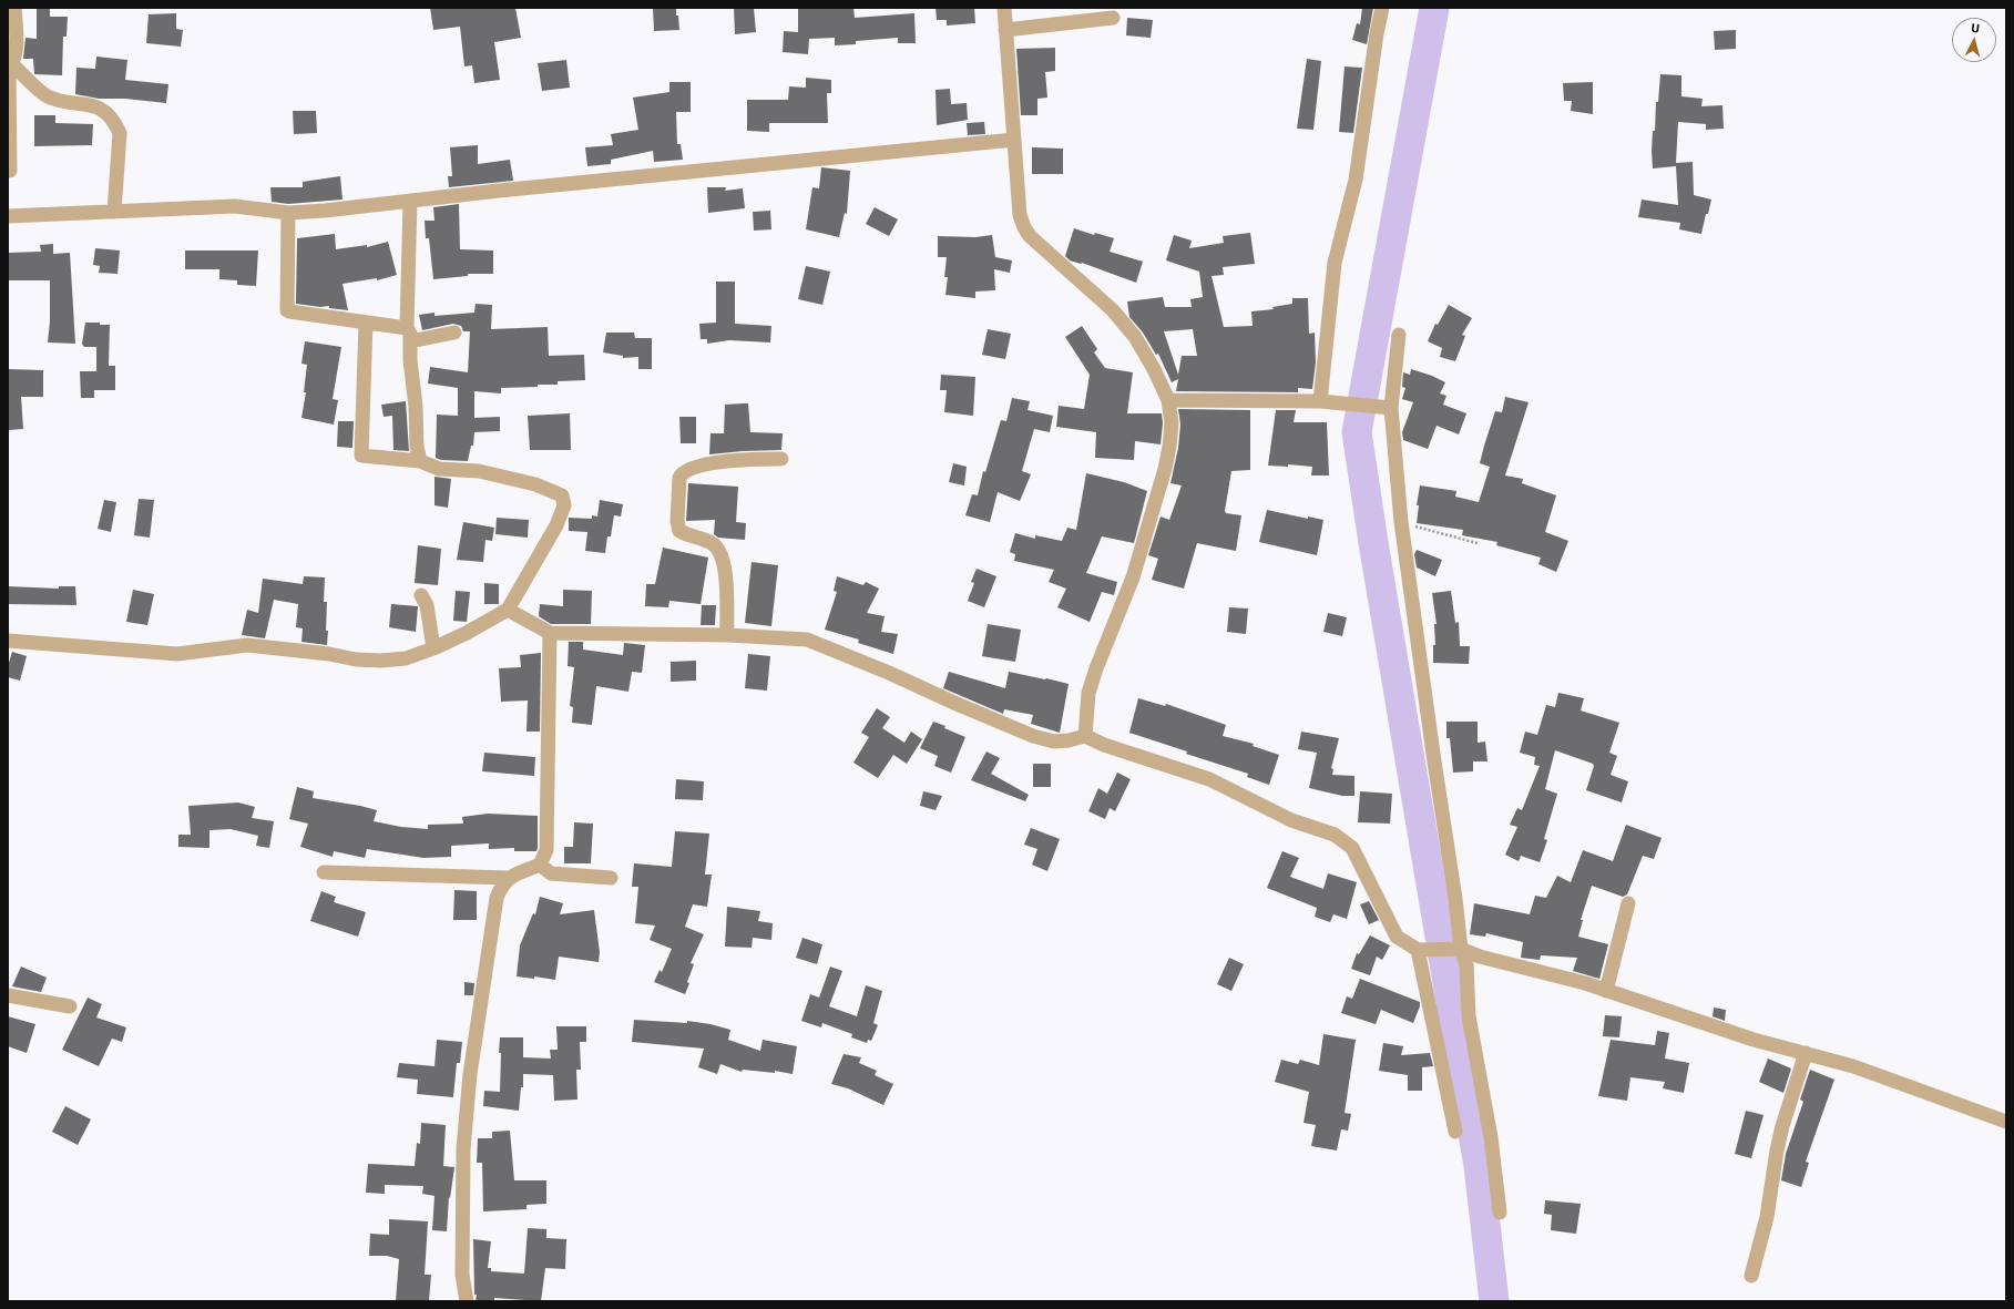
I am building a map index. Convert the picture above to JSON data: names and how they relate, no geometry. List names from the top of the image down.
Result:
{
  "north": "top"
}
